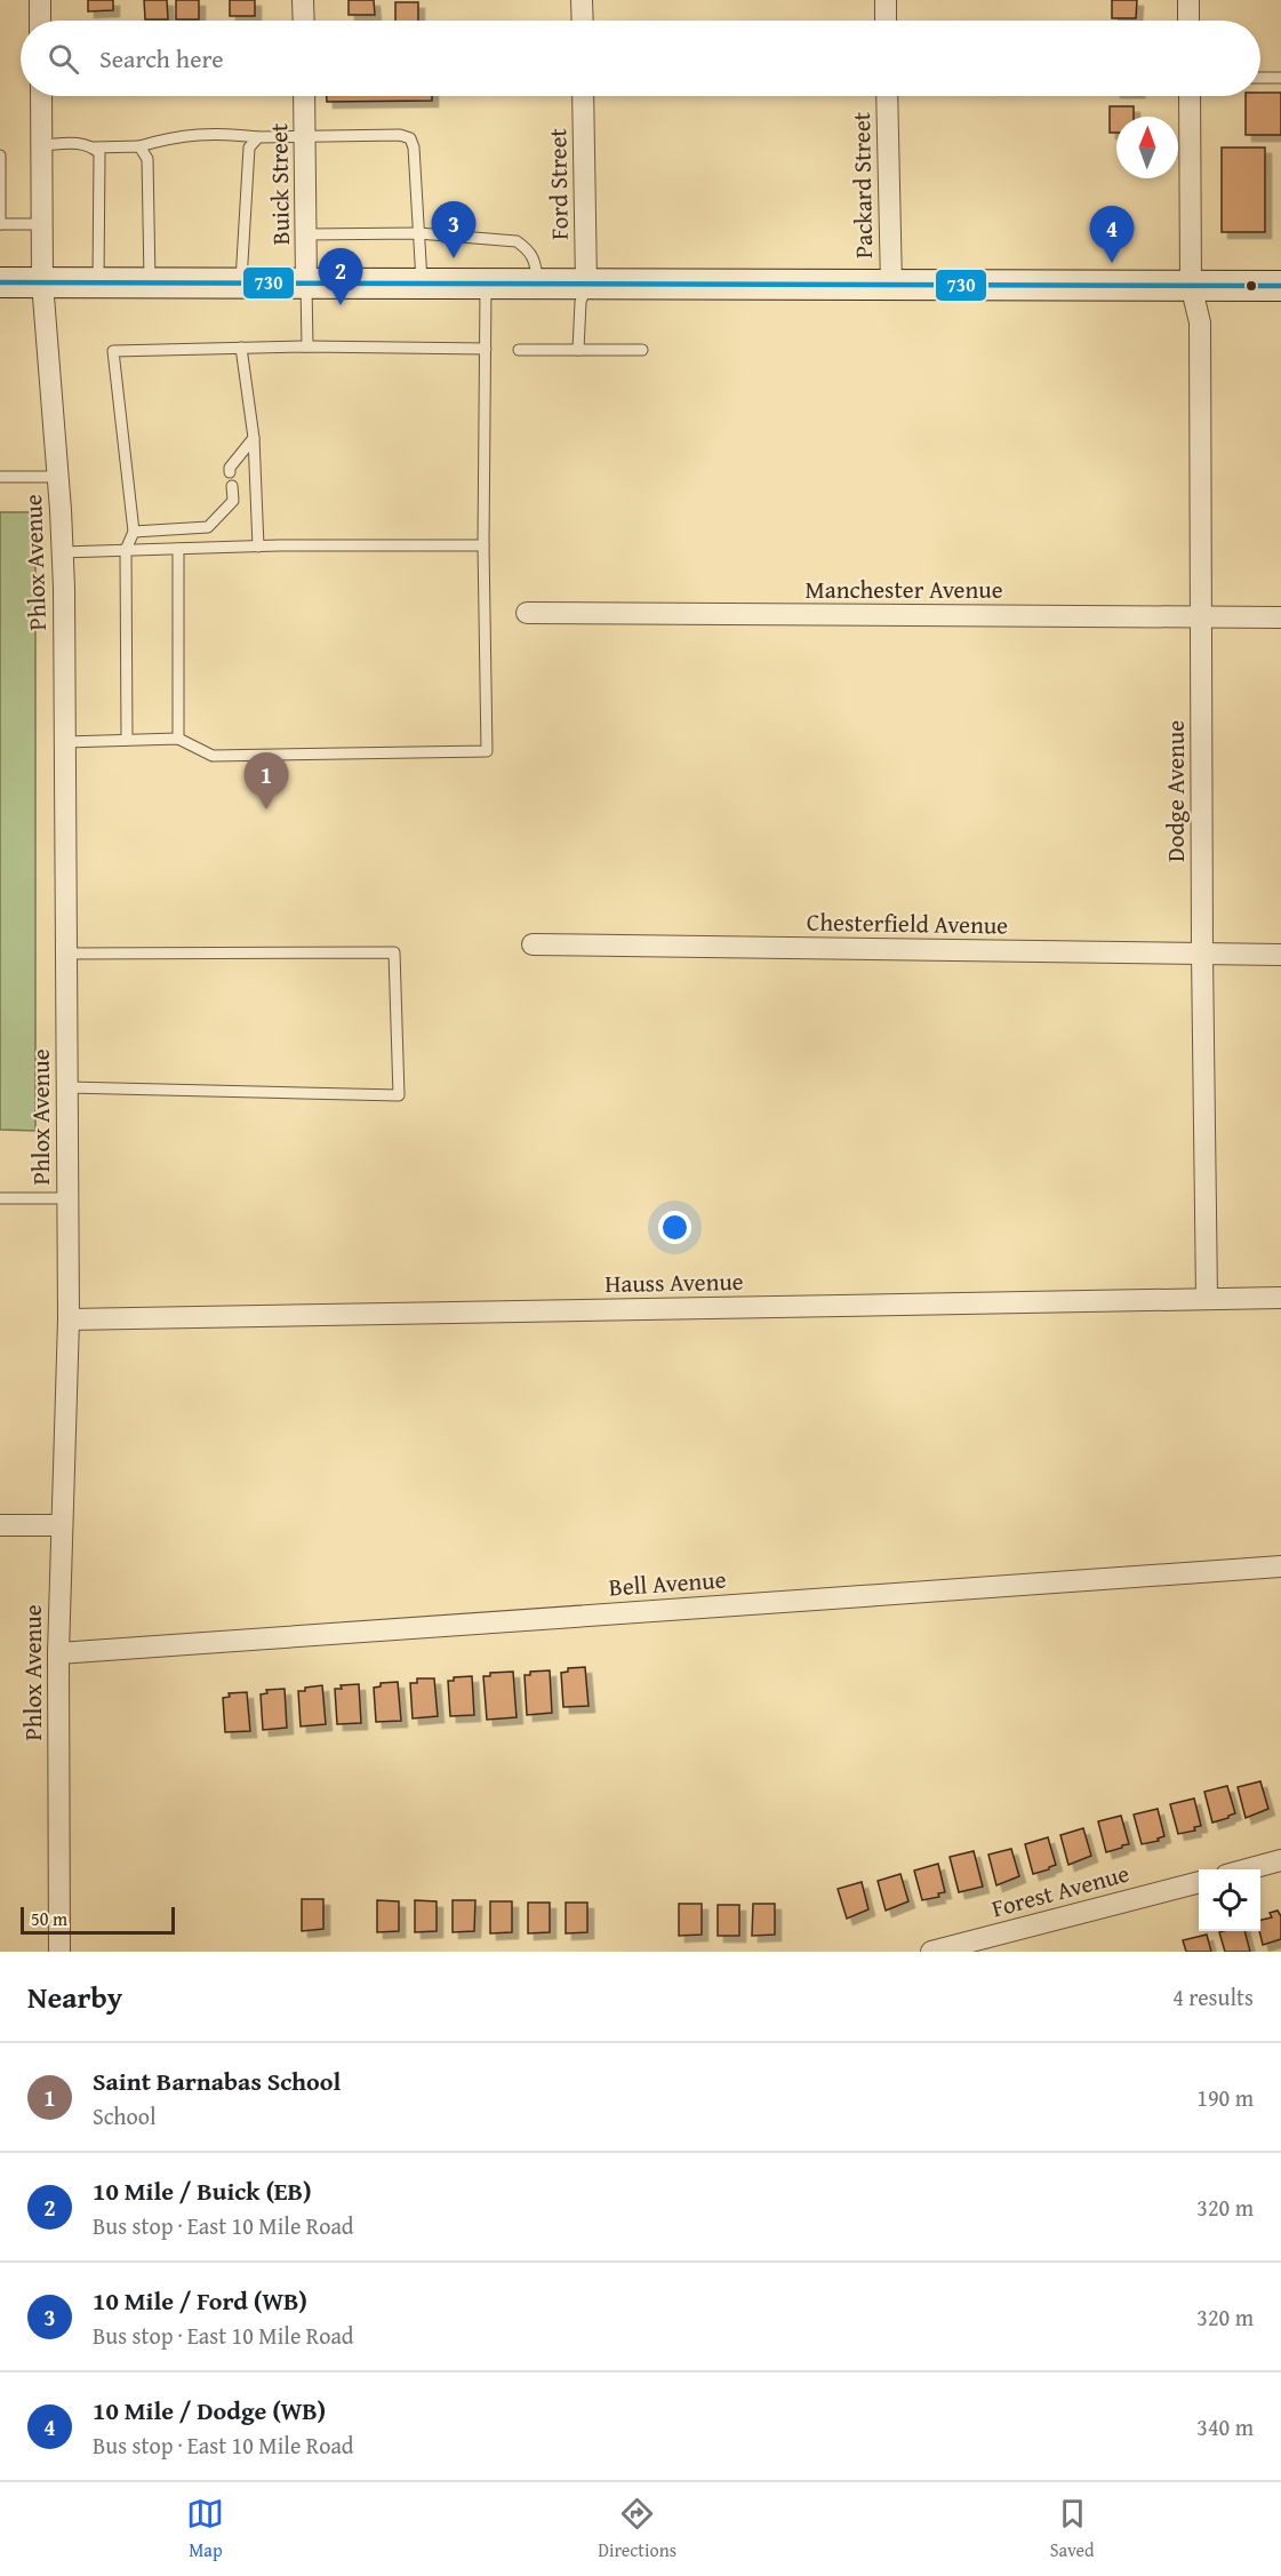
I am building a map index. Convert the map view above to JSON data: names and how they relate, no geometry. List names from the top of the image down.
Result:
{
  "streets": {
    "street": [
      "Buick Street",
      "Ford Street",
      "Packard Street",
      "Phlox Avenue",
      "Manchester Avenue",
      "Dodge Avenue",
      "Chesterfield Avenue",
      "Hauss Avenue",
      "Bell Avenue",
      "Forest Avenue"
    ]
  },
  "crossings": [
    ["Phlox Avenue", "Hauss Avenue"],
    ["Phlox Avenue", "Bell Avenue"],
    ["Manchester Avenue", "Dodge Avenue"],
    ["Dodge Avenue", "Chesterfield Avenue"],
    ["Dodge Avenue", "Hauss Avenue"]
  ],
  "lines": ["transit line 730"],
  "scale_bar": "50 m",
  "north": "top",
  "page": {
    "search": "Search here",
    "pins": [
      "3",
      "4",
      "2",
      "1"
    ],
    "scale": "50 m",
    "heading": ["Nearby", "4 results"],
    "list": [
      {
        "mark": "1",
        "name": "Saint Barnabas School",
        "note": "School",
        "value": "190 m"
      },
      {
        "mark": "2",
        "name": "10 Mile / Buick (EB)",
        "note": "Bus stop · East 10 Mile Road",
        "value": "320 m"
      },
      {
        "mark": "3",
        "name": "10 Mile / Ford (WB)",
        "note": "Bus stop · East 10 Mile Road",
        "value": "320 m"
      },
      {
        "mark": "4",
        "name": "10 Mile / Dodge (WB)",
        "note": "Bus stop · East 10 Mile Road",
        "value": "340 m"
      }
    ],
    "nav": ["Map", "Directions", "Saved"]
  }
}
